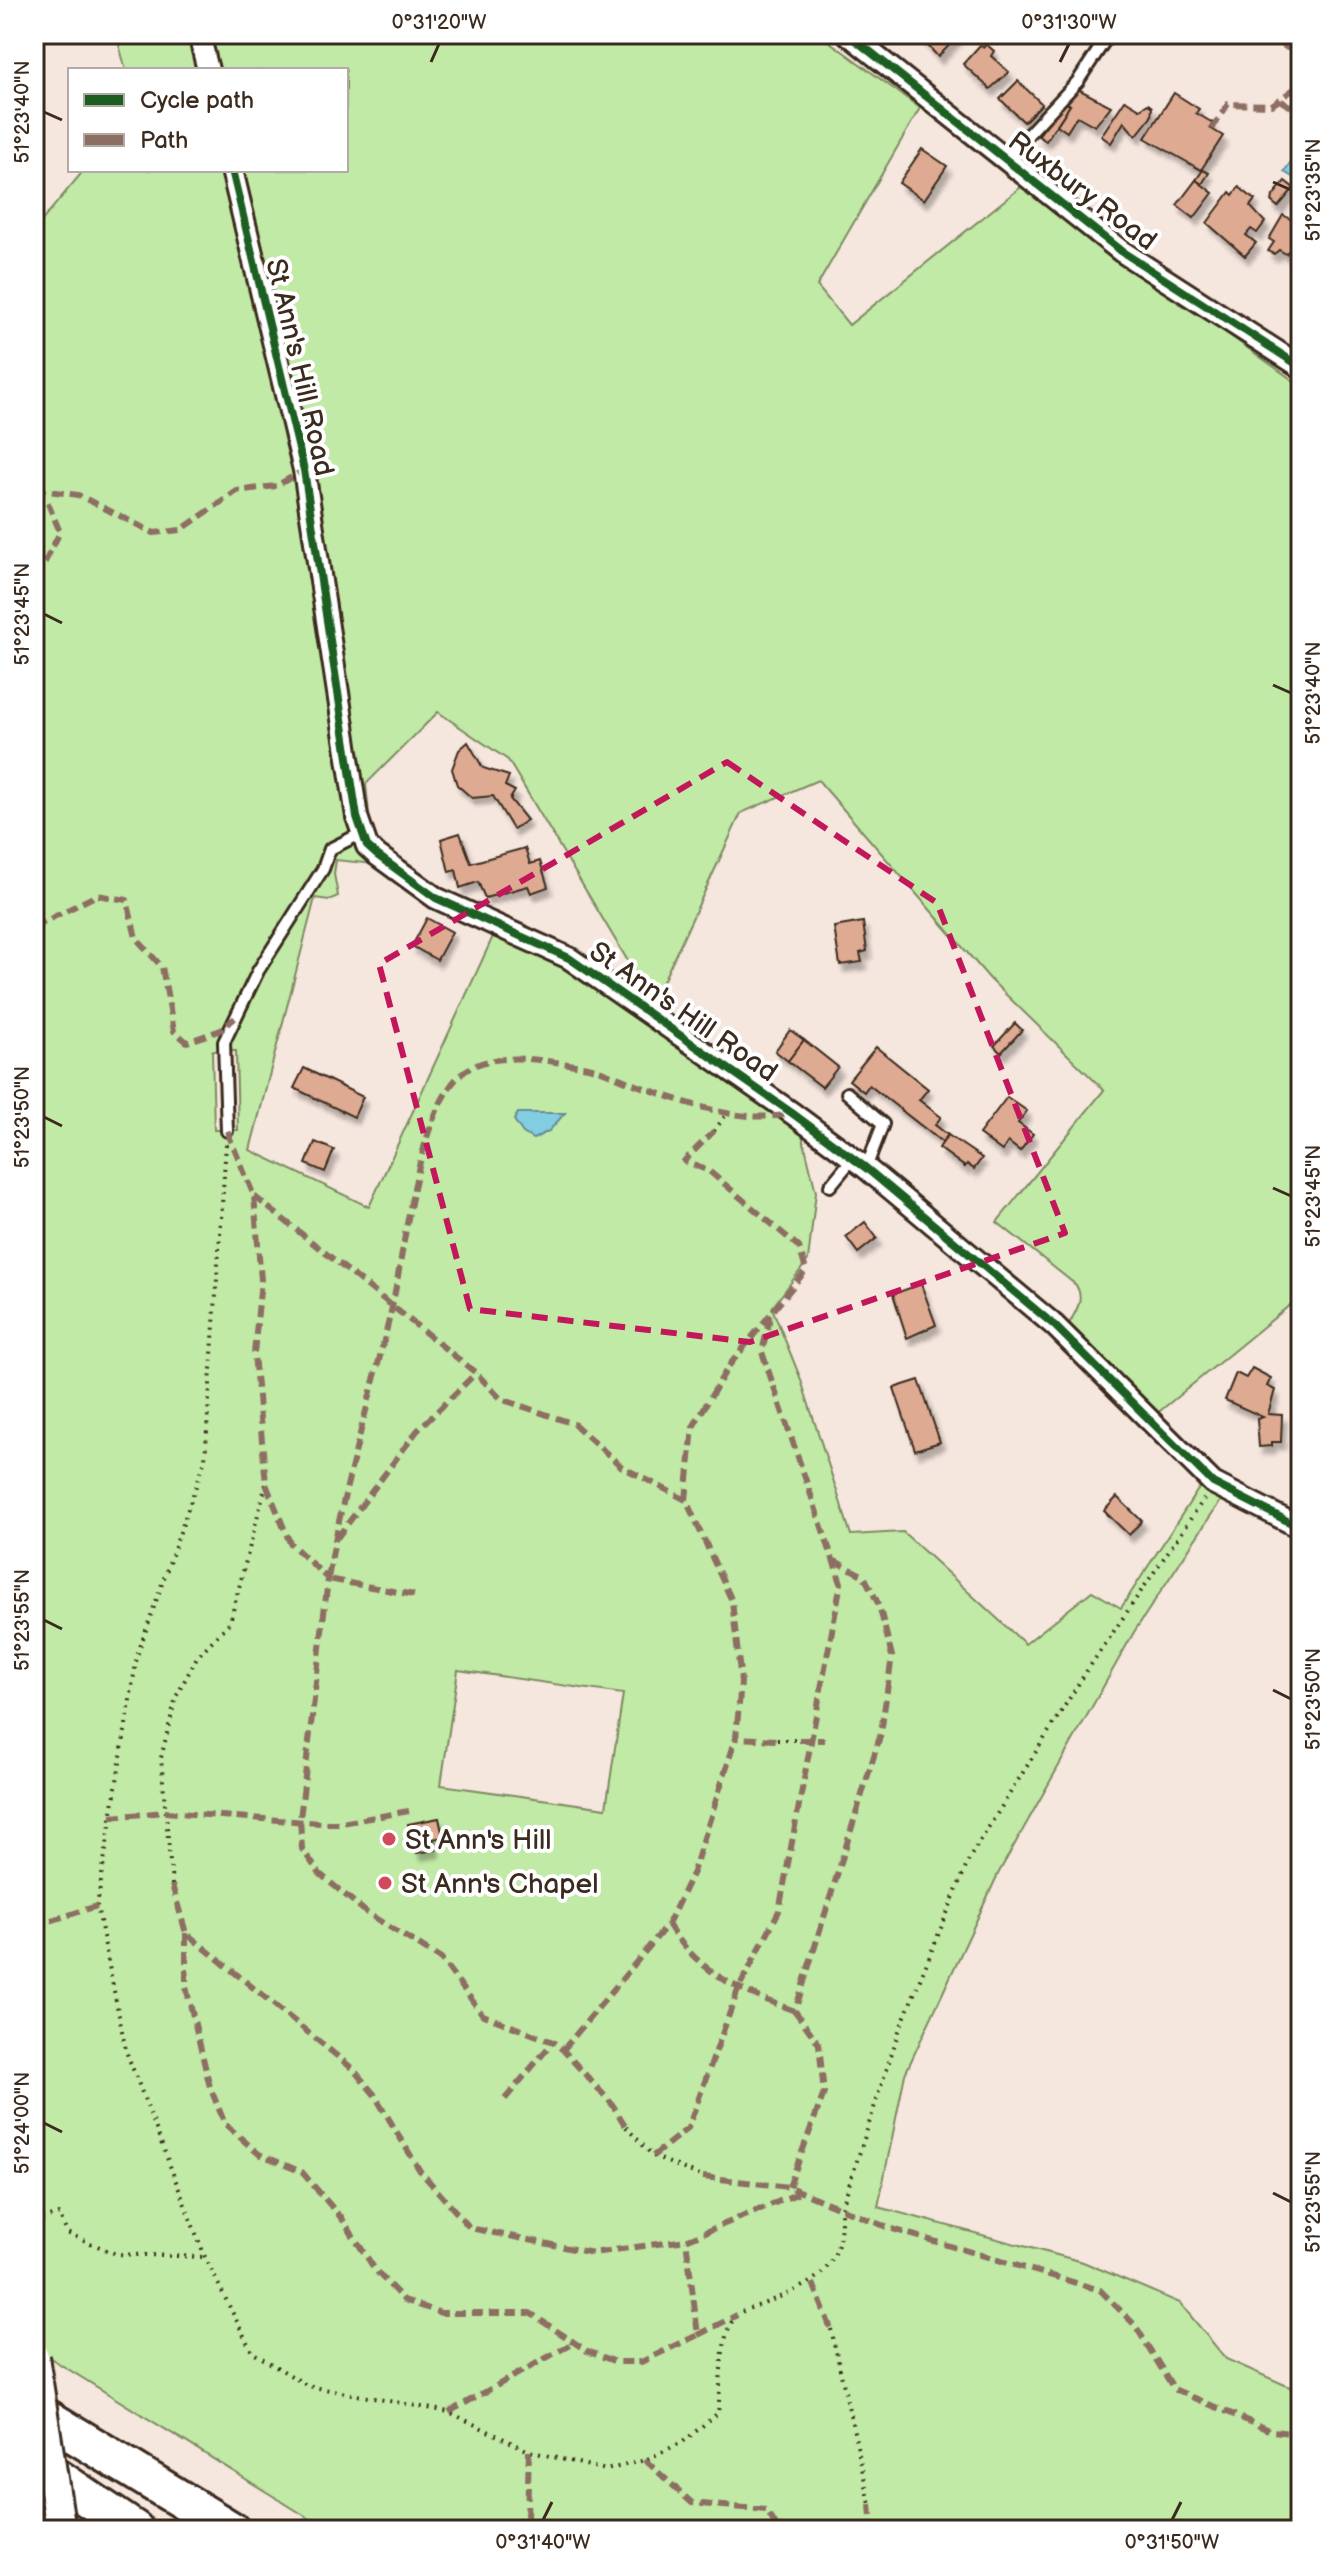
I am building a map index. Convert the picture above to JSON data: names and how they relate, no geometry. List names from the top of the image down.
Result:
{
  "streets": {
    "street": ["Ruxbury Road", "St Ann's Hill Road"]
  },
  "places": ["St Ann's Hill", "St Ann's Chapel"],
  "legend": ["Cycle path", "Path"],
  "coordinates": [
    "0°31'20\"W",
    "0°31'30\"W",
    "51°23'40\"N",
    "51°23'35\"N",
    "51°23'45\"N",
    "51°23'50\"N",
    "51°23'55\"N",
    "51°24'00\"N",
    "0°31'40\"W",
    "0°31'50\"W"
  ]
}
